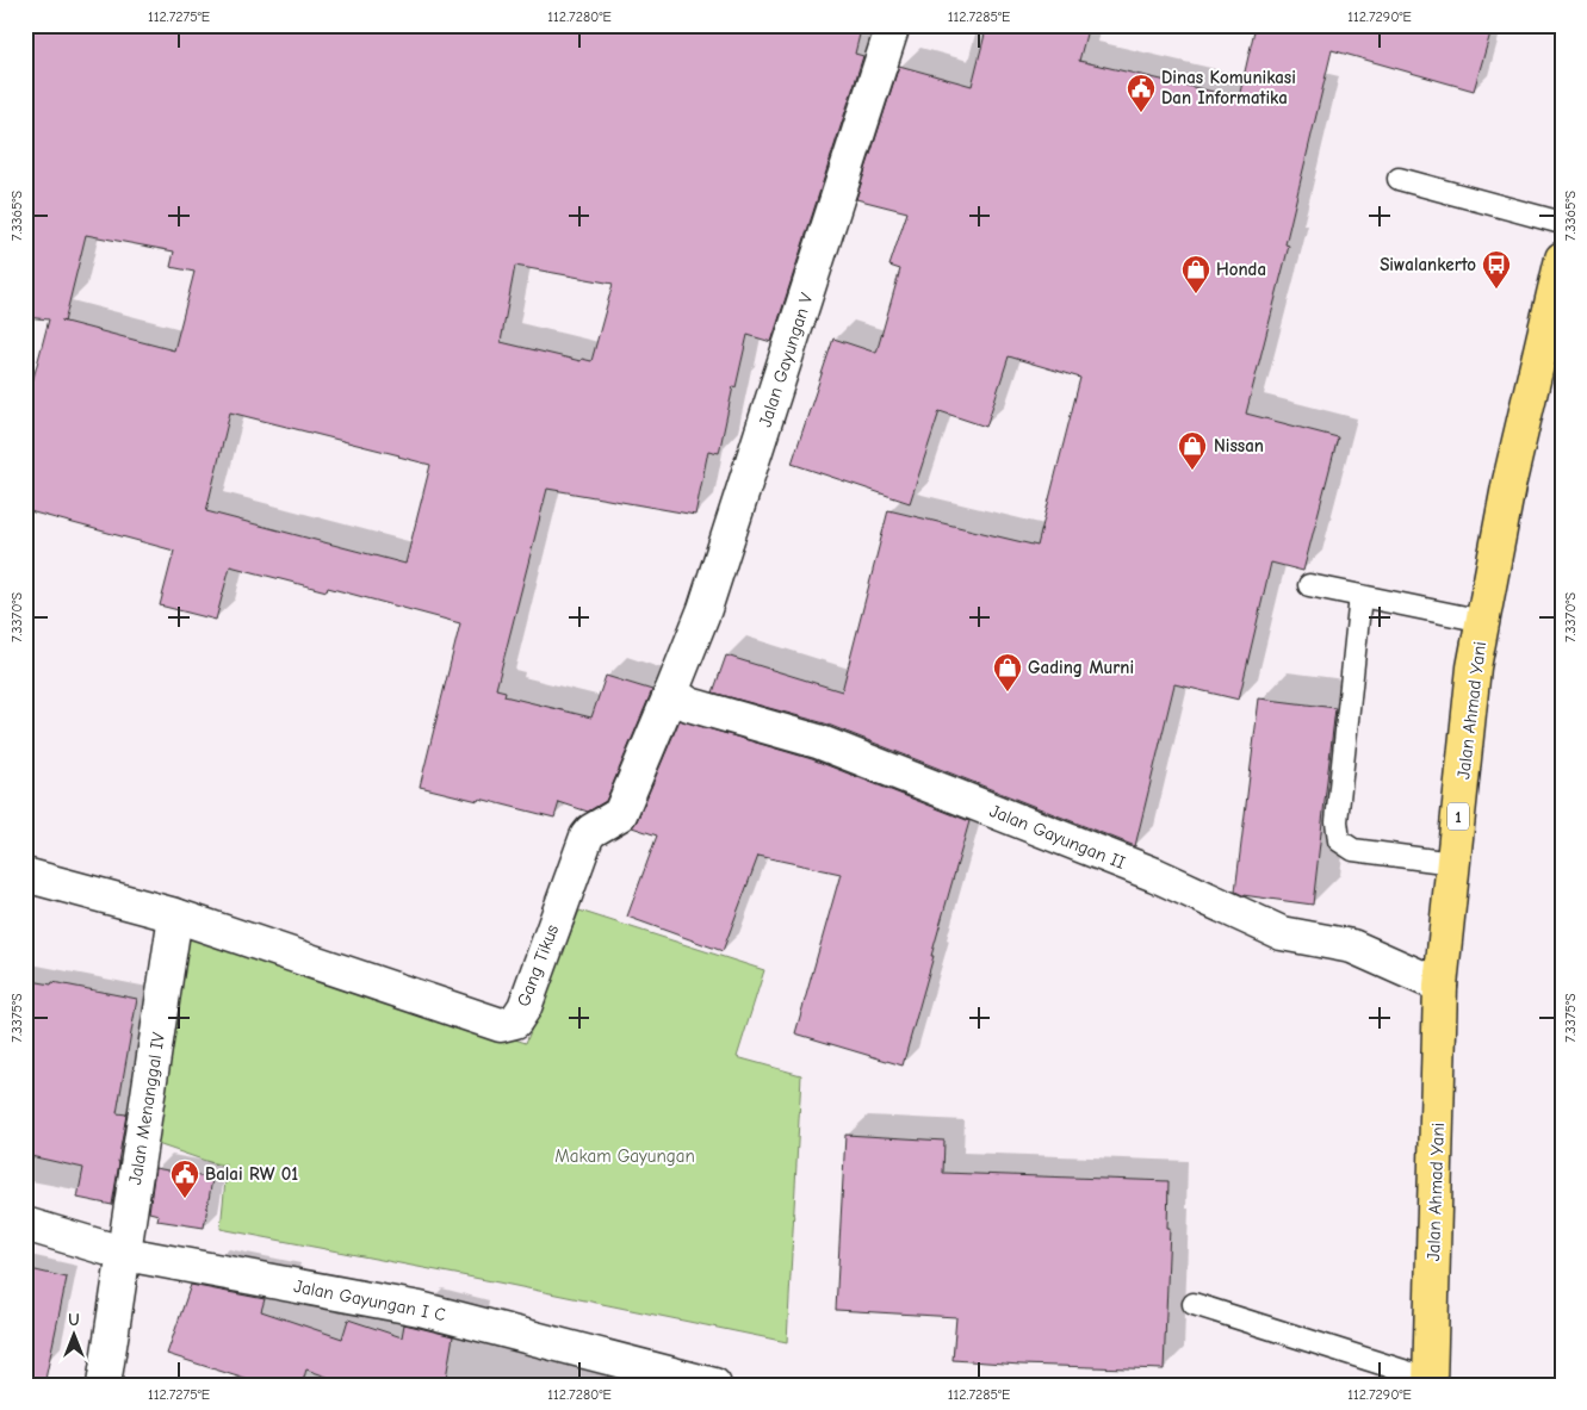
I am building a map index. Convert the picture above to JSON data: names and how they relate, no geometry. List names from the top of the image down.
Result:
{
  "streets": {
    "highway": ["Jalan Ahmad Yani", "1"],
    "street": [
      "Jalan Gayungan V",
      "Jalan Gayungan II",
      "Gang Tikus",
      "Jalan Menanggal IV",
      "Jalan Gayungan I C"
    ]
  },
  "crossings": [
    ["Jalan Gayungan V", "Jalan Gayungan II"],
    ["Jalan Gayungan V", "Gang Tikus"],
    ["Jalan Ahmad Yani", "Jalan Gayungan II"],
    ["Jalan Gayungan II", "Gang Tikus"],
    ["Gang Tikus", "Jalan Menanggal IV"],
    ["Jalan Menanggal IV", "Jalan Gayungan I C"]
  ],
  "parks": ["Makam Gayungan"],
  "places": {
    "public building": ["Dinas Komunikasi Dan Informatika", "Balai RW 01"],
    "bus stop": ["Siwalankerto"],
    "shop": ["Honda", "Nissan", "Gading Murni"]
  },
  "north": "top",
  "coordinates": [
    "112.7275°E",
    "112.7280°E",
    "112.7285°E",
    "112.7290°E",
    "7.3365°S",
    "7.3370°S",
    "7.3375°S"
  ]
}
